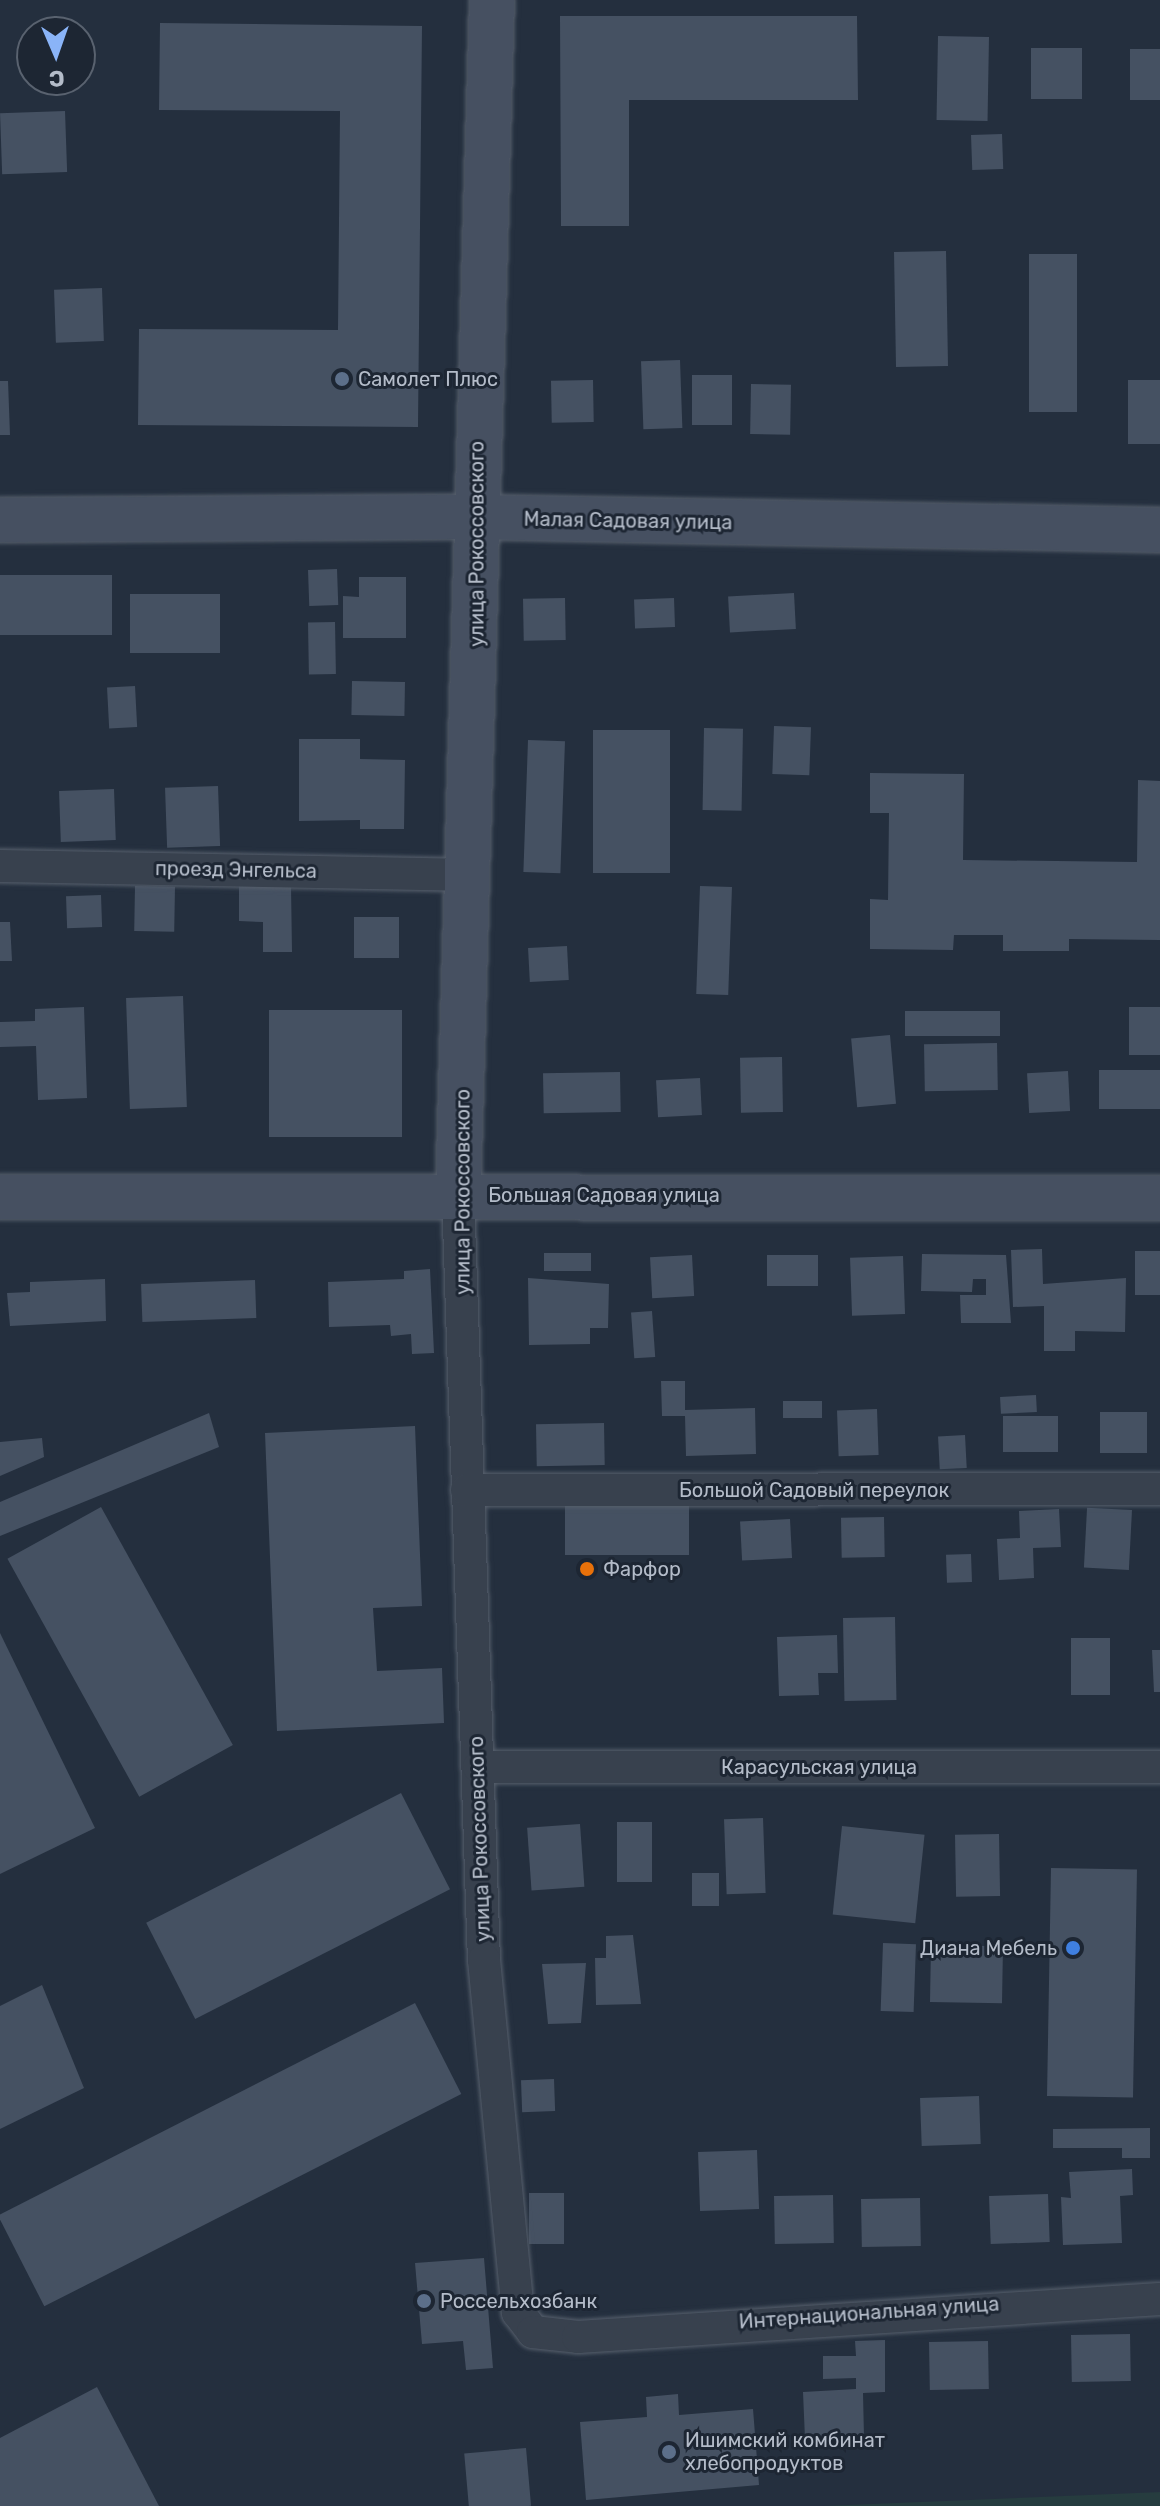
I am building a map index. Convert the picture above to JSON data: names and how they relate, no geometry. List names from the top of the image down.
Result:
{
  "streets": {
    "street": [
      "Малая Садовая улица",
      "улица Рокоссовского",
      "проезд Энгельса",
      "Большая Садовая улица",
      "Большой Садовый переулок",
      "Карасульская улица",
      "Интернациональная улица"
    ]
  },
  "crossings": [
    ["Малая Садовая улица", "улица Рокоссовского"],
    ["улица Рокоссовского", "проезд Энгельса"],
    ["улица Рокоссовского", "Большая Садовая улица"],
    ["улица Рокоссовского", "Большой Садовый переулок"],
    ["улица Рокоссовского", "Карасульская улица"],
    ["улица Рокоссовского", "Интернациональная улица"]
  ],
  "places": [
    "Самолет Плюс",
    "Фарфор",
    "Диана Мебель",
    "Россельхозбанк",
    "Ишимский комбинат хлебопродуктов"
  ],
  "north": "bottom"
}
